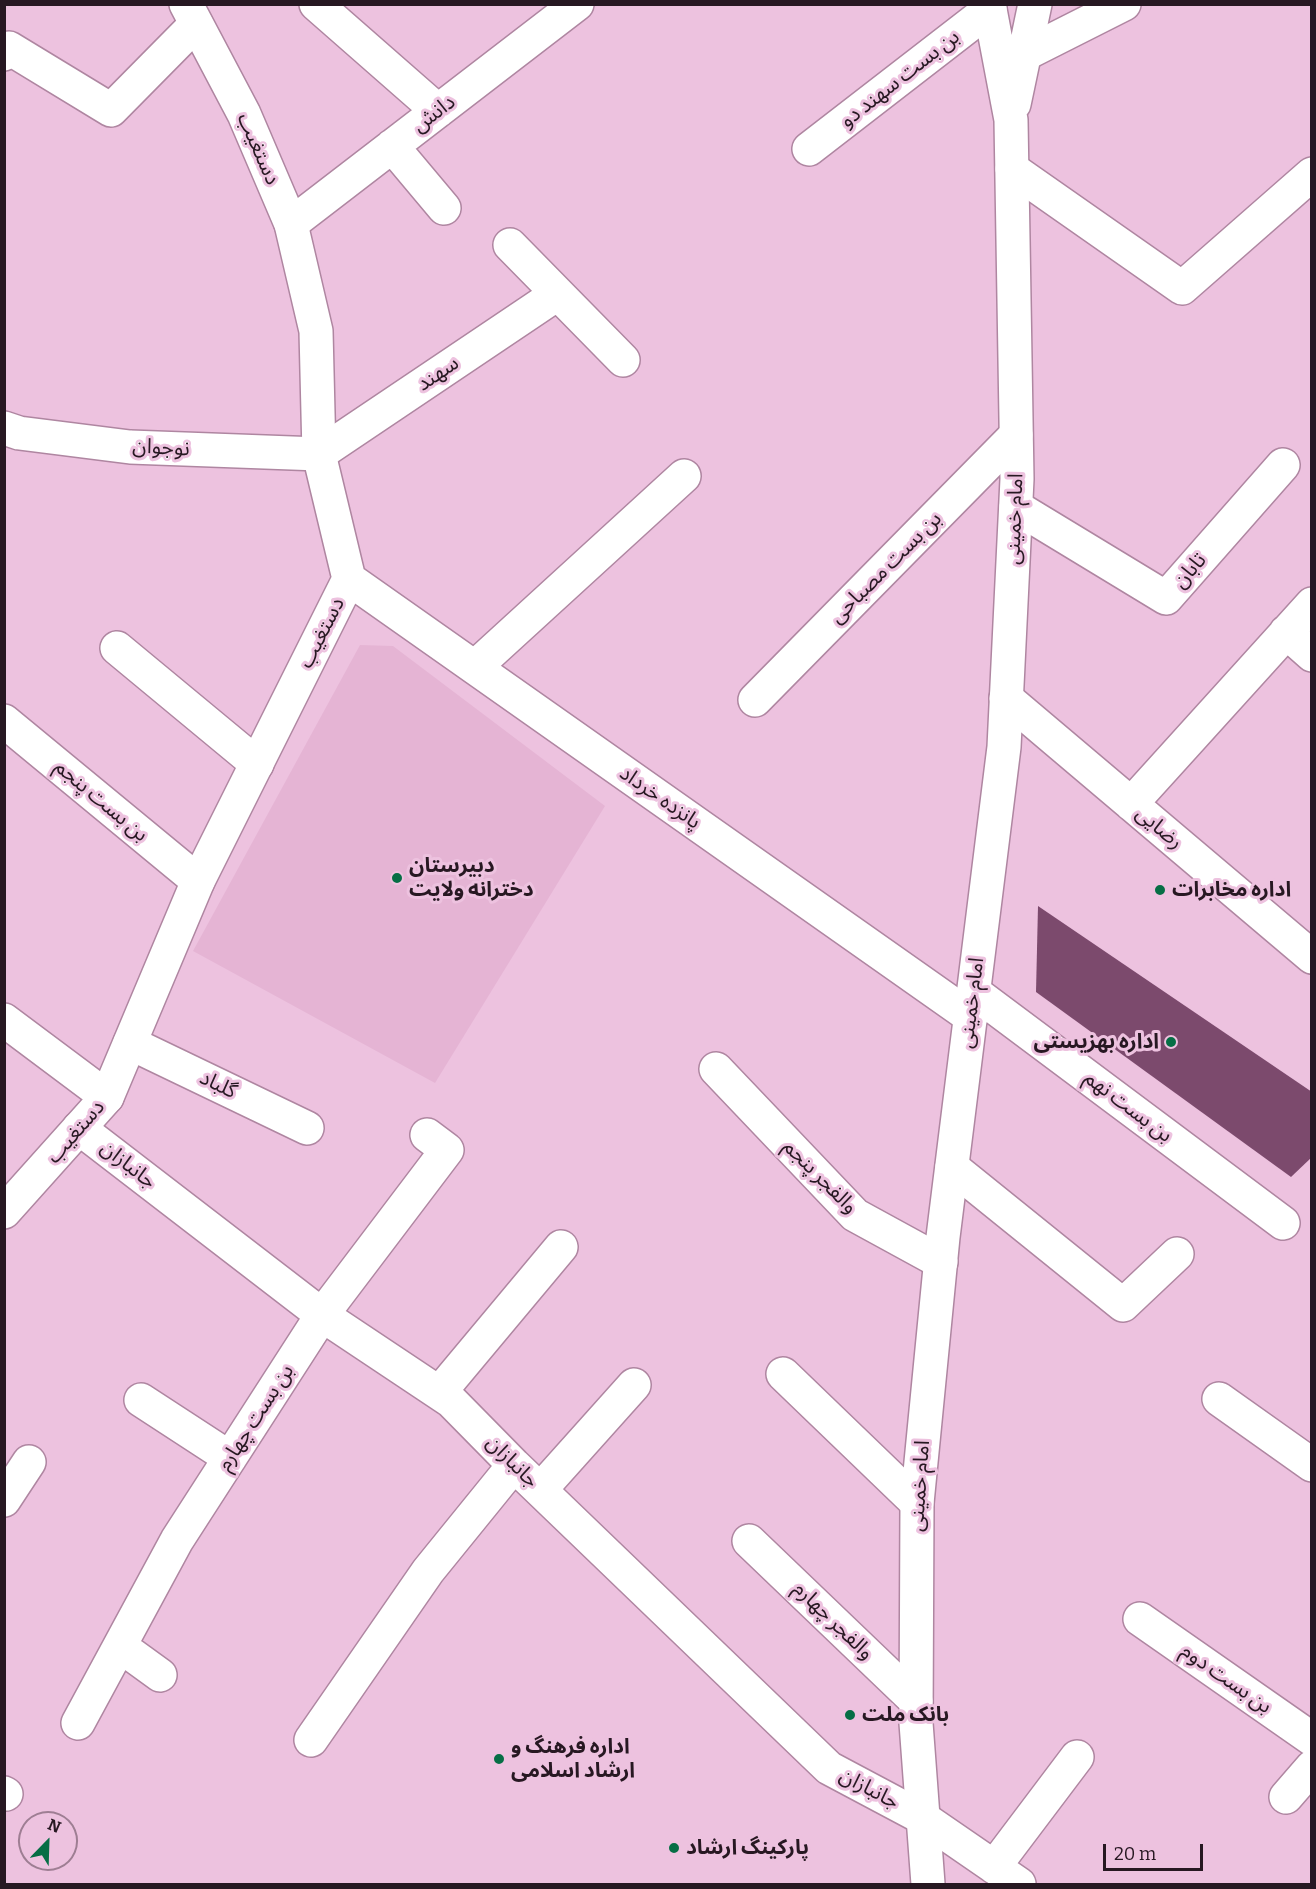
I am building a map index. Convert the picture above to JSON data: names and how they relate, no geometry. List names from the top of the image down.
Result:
{
  "streets": {
    "street": [
      "بن بست سهند دو",
      "دانش",
      "دستغیب",
      "سهند",
      "نوجوان",
      "امام خمینی",
      "بن بست مصباحی",
      "تابان",
      "پانزده خرداد",
      "بن بست پنجم",
      "رضایی",
      "گلباد",
      "بن بست نهم",
      "جانبازان",
      "والفجر پنجم",
      "بن بست چهارم",
      "والفجر چهارم",
      "بن بست دوم"
    ]
  },
  "crossings": [
    ["دانش", "دستغیب"],
    ["دستغیب", "سهند"],
    ["دستغیب", "نوجوان"],
    ["دستغیب", "پانزده خرداد"],
    ["دستغیب", "بن بست پنجم"],
    ["دستغیب", "گلباد"],
    ["دستغیب", "جانبازان"],
    ["سهند", "نوجوان"],
    ["امام خمینی", "بن بست مصباحی"],
    ["امام خمینی", "تابان"],
    ["امام خمینی", "پانزده خرداد"],
    ["امام خمینی", "رضایی"],
    ["امام خمینی", "بن بست نهم"],
    ["امام خمینی", "جانبازان"],
    ["امام خمینی", "والفجر پنجم"],
    ["امام خمینی", "والفجر چهارم"],
    ["پانزده خرداد", "بن بست نهم"],
    ["جانبازان", "بن بست چهارم"]
  ],
  "places": [
    "دبیرستان دخترانه ولایت",
    "اداره مخابرات",
    "اداره بهزیستی",
    "بانک ملت",
    "اداره فرهنگ و ارشاد اسلامی",
    "پارکینگ ارشاد"
  ],
  "scale_bar": "20 m",
  "north": "top right"
}
